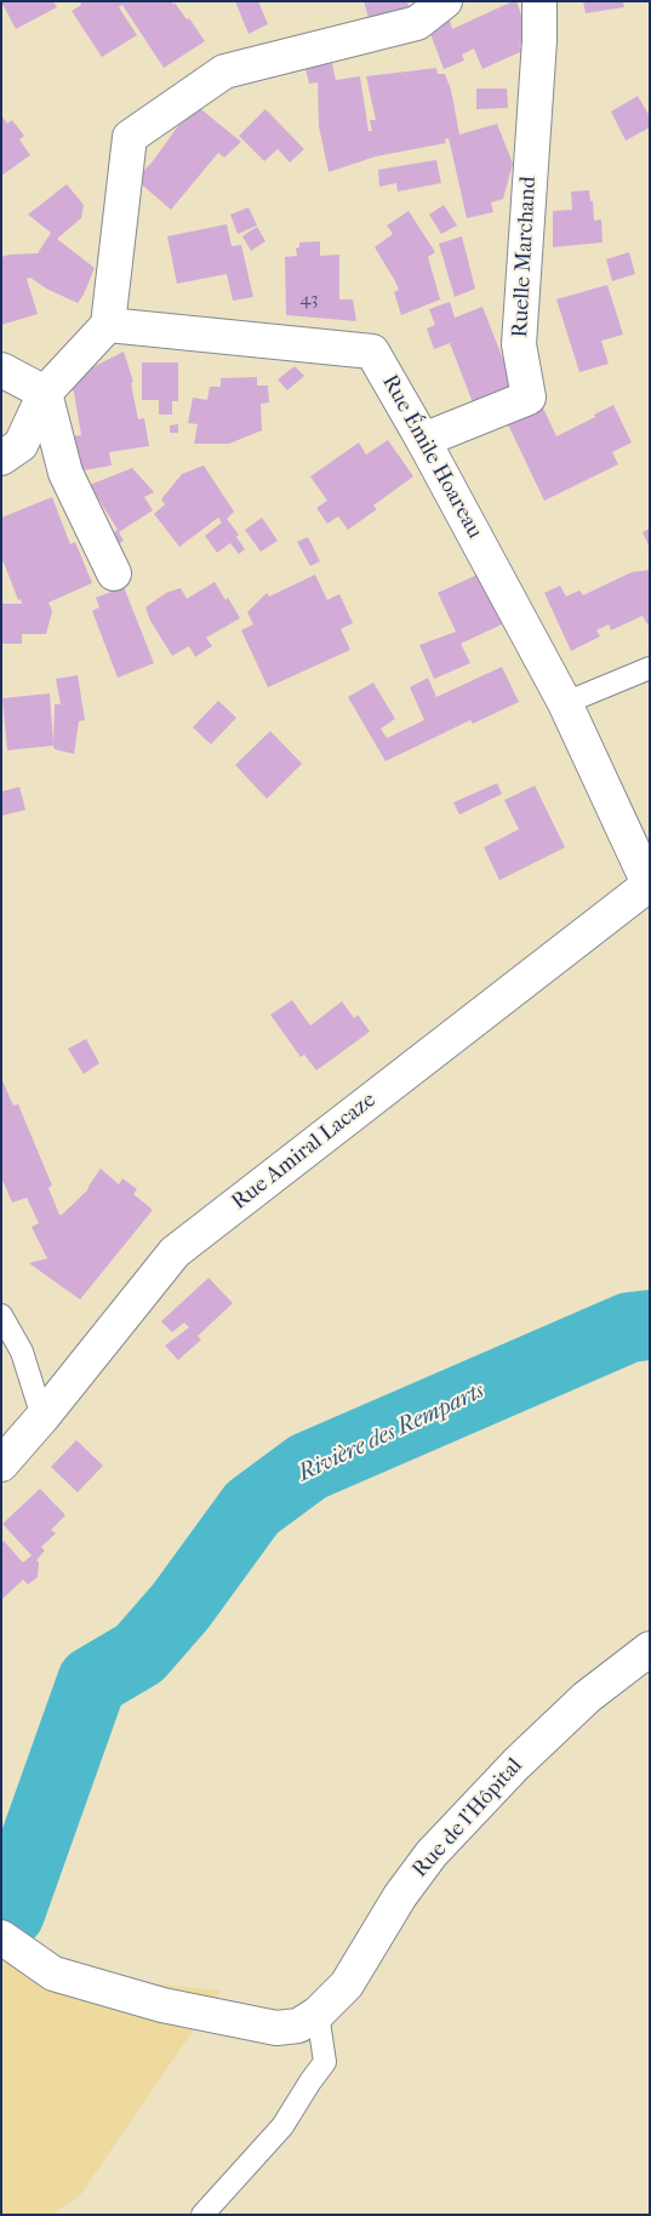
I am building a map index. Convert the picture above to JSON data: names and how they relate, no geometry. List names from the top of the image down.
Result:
{
  "streets": {
    "street": [
      "Ruelle Marchand",
      "Rue Émile Hoareau",
      "Rue Amiral Lacaze",
      "Rue de l'Hôpital"
    ]
  },
  "crossings": [
    ["Ruelle Marchand", "Rue Émile Hoareau"],
    ["Rue Émile Hoareau", "Rue Amiral Lacaze"]
  ],
  "water": ["Rivière des Remparts"],
  "house_numbers": ["43"]
}
